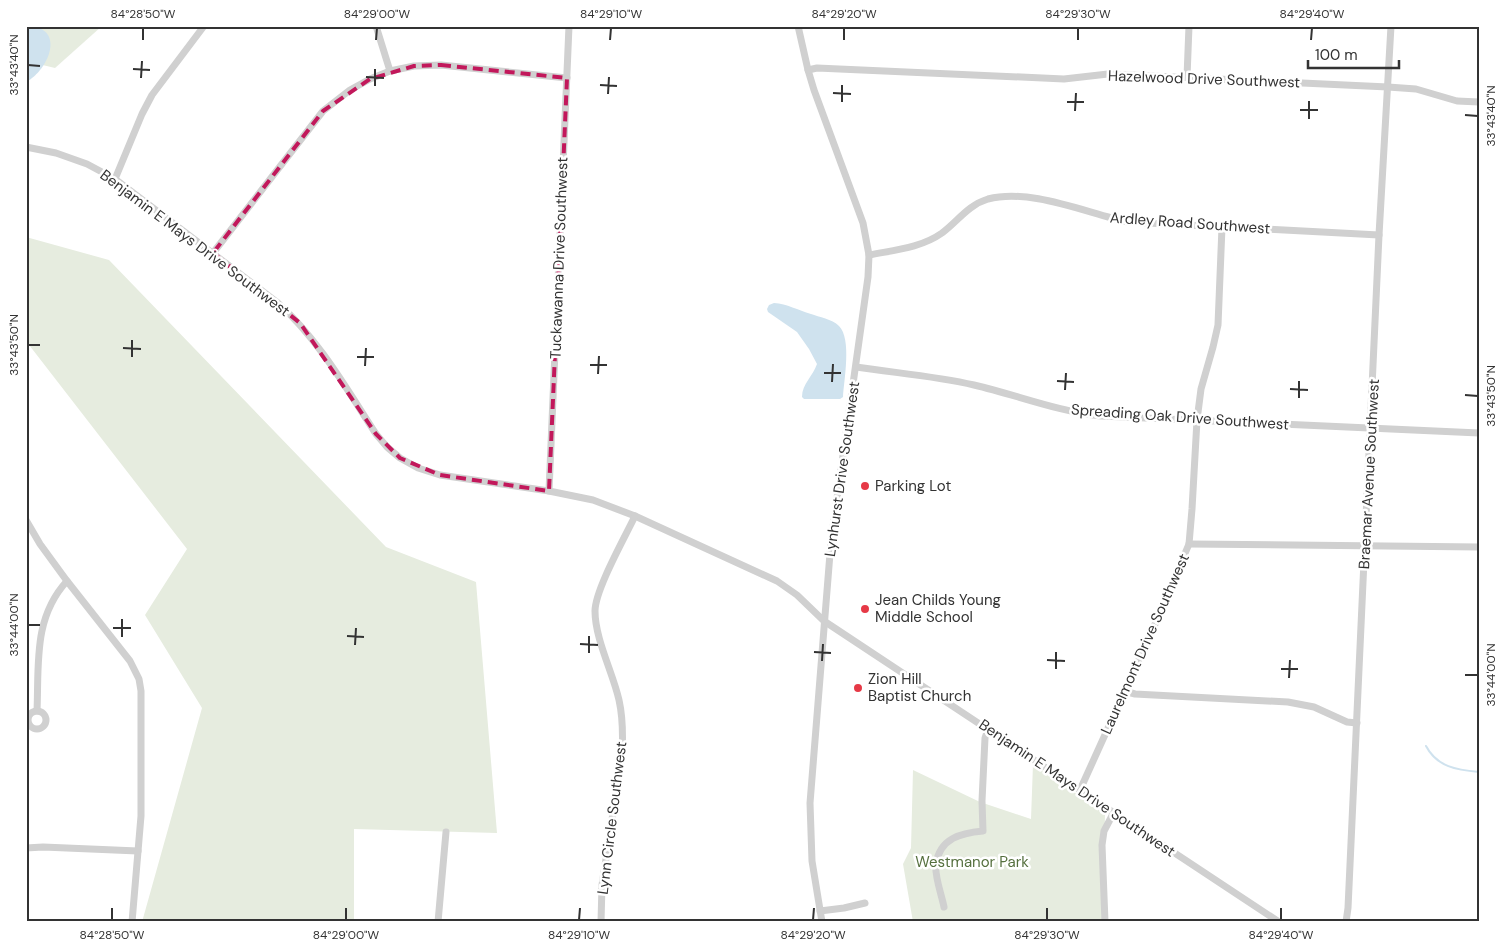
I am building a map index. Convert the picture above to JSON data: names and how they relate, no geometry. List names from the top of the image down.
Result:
{
  "streets": {
    "street": [
      "Hazelwood Drive Southwest",
      "Ardley Road Southwest",
      "Benjamin E Mays Drive Southwest",
      "Tuckawanna Drive Southwest",
      "Spreading Oak Drive Southwest",
      "Lynhurst Drive Southwest",
      "Braemar Avenue Southwest",
      "Laurelmont Drive Southwest",
      "Lynn Circle Southwest"
    ]
  },
  "crossings": [
    ["Hazelwood Drive Southwest", "Lynhurst Drive Southwest"],
    ["Hazelwood Drive Southwest", "Braemar Avenue Southwest"],
    ["Ardley Road Southwest", "Lynhurst Drive Southwest"],
    ["Ardley Road Southwest", "Braemar Avenue Southwest"],
    ["Ardley Road Southwest", "Laurelmont Drive Southwest"],
    ["Benjamin E Mays Drive Southwest", "Tuckawanna Drive Southwest"],
    ["Benjamin E Mays Drive Southwest", "Lynhurst Drive Southwest"],
    ["Benjamin E Mays Drive Southwest", "Laurelmont Drive Southwest"],
    ["Benjamin E Mays Drive Southwest", "Lynn Circle Southwest"],
    ["Spreading Oak Drive Southwest", "Lynhurst Drive Southwest"],
    ["Spreading Oak Drive Southwest", "Braemar Avenue Southwest"],
    ["Spreading Oak Drive Southwest", "Laurelmont Drive Southwest"]
  ],
  "parks": ["Westmanor Park"],
  "places": ["Parking Lot", "Jean Childs Young Middle School", "Zion Hill Baptist Church"],
  "scale_bar": "100 m",
  "coordinates": [
    "84°28'50\"W",
    "84°29'00\"W",
    "84°29'10\"W",
    "84°29'20\"W",
    "84°29'30\"W",
    "84°29'40\"W",
    "33°43'40\"N",
    "33°43'50\"N",
    "33°44'00\"N"
  ]
}
